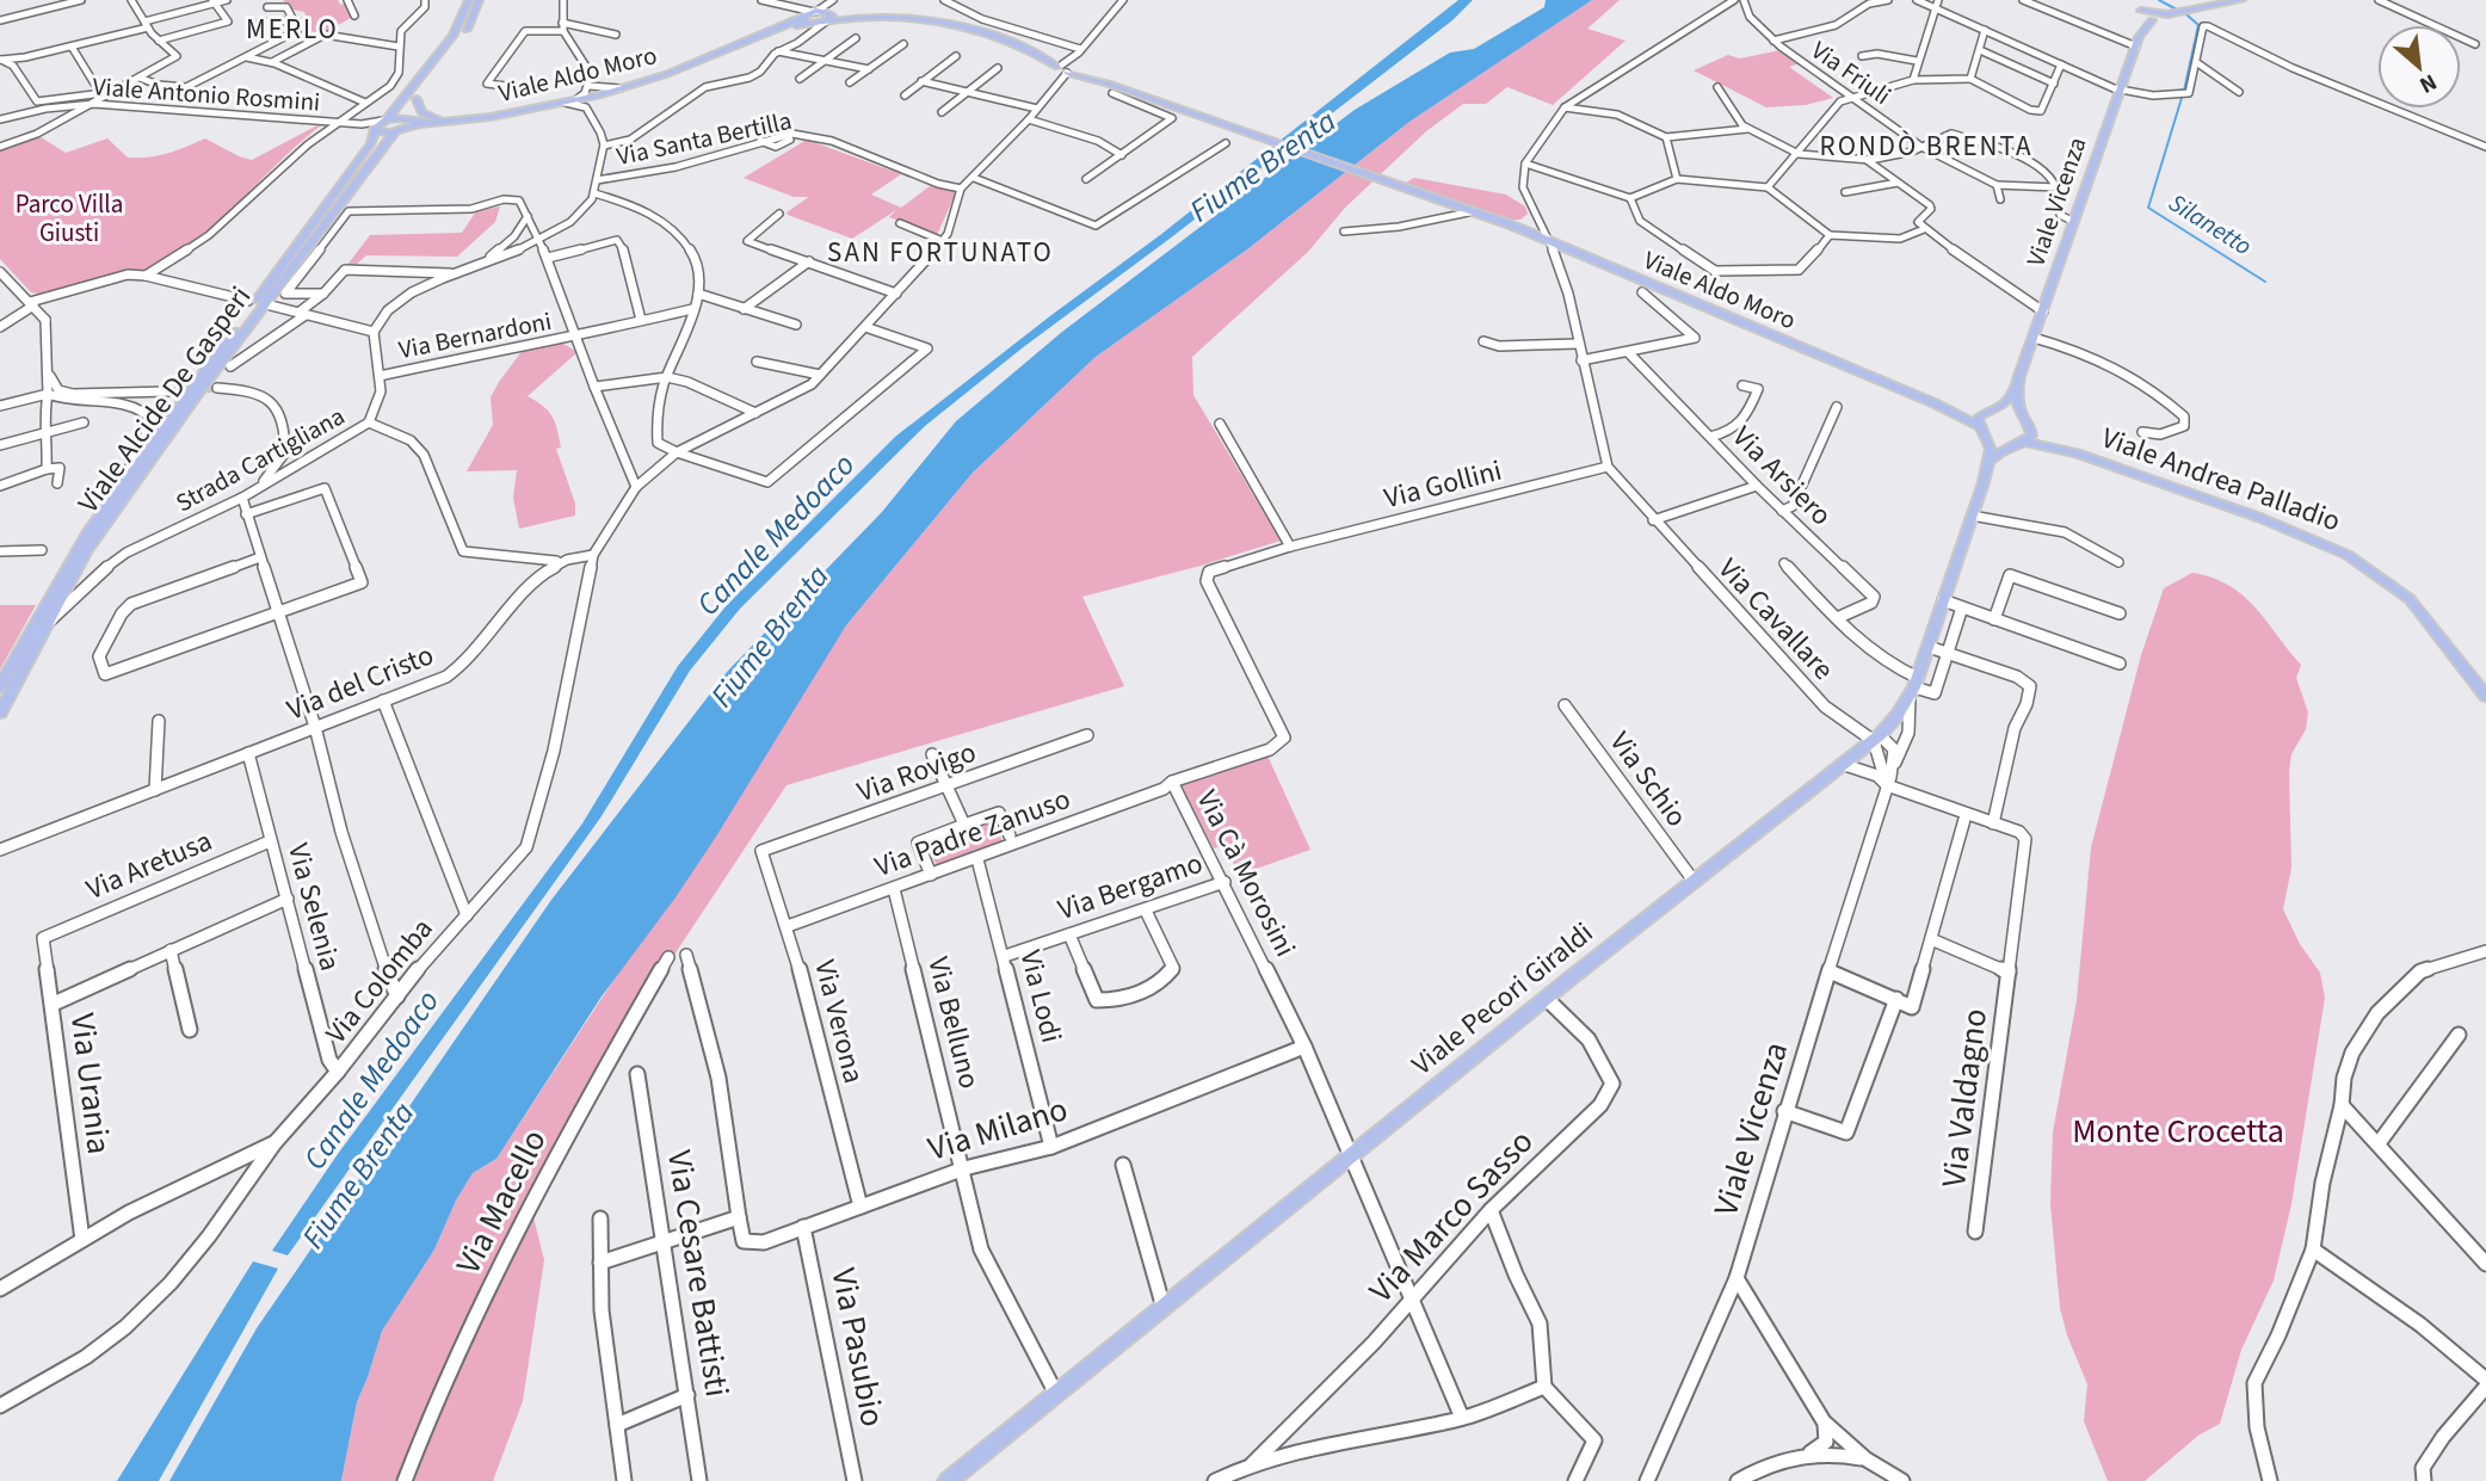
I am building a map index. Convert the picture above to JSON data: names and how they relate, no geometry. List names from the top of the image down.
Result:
{
  "streets": {
    "main road": [
      "Viale Aldo Moro",
      "Viale Vicenza",
      "Viale Alcide De Gasperi",
      "Viale Andrea Palladio",
      "Viale Pecori Giraldi"
    ],
    "street": [
      "Via Friuli",
      "Viale Antonio Rosmini",
      "Via Santa Bertilla",
      "Via Bernardoni",
      "Strada Cartigliana",
      "Via Arsiero",
      "Via Gollini",
      "Via Cavallare",
      "Via del Cristo",
      "Via Rovigo",
      "Via Schio",
      "Via Padre Zanuso",
      "Via Aretusa",
      "Via Cà Morosini",
      "Via Bergamo",
      "Via Selenia",
      "Via Colomba",
      "Via Lodi",
      "Via Verona",
      "Via Belluno",
      "Via Urania",
      "Via Valdagno",
      "Via Milano",
      "Via Macello",
      "Via Marco Sasso",
      "Via Cesare Battisti",
      "Via Pasubio"
    ]
  },
  "crossings": [
    ["Viale Aldo Moro", "Viale Vicenza"],
    ["Viale Aldo Moro", "Viale Alcide De Gasperi"],
    ["Viale Aldo Moro", "Via Cavallare"],
    ["Viale Antonio Rosmini", "Viale Alcide De Gasperi"],
    ["Viale Vicenza", "Via Valdagno"],
    ["Via Bernardoni", "Strada Cartigliana"],
    ["Viale Alcide De Gasperi", "Strada Cartigliana"],
    ["Via Gollini", "Via Cavallare"],
    ["Via Gollini", "Via Cà Morosini"],
    ["Via Cavallare", "Viale Pecori Giraldi"],
    ["Via del Cristo", "Via Selenia"],
    ["Via Rovigo", "Via Verona"],
    ["Via Schio", "Viale Pecori Giraldi"],
    ["Via Padre Zanuso", "Via Cà Morosini"],
    ["Via Padre Zanuso", "Via Lodi"],
    ["Via Padre Zanuso", "Via Verona"],
    ["Via Padre Zanuso", "Via Belluno"],
    ["Via Aretusa", "Via Selenia"],
    ["Via Aretusa", "Via Urania"],
    ["Via Cà Morosini", "Via Bergamo"],
    ["Via Cà Morosini", "Viale Pecori Giraldi"],
    ["Via Cà Morosini", "Via Milano"],
    ["Via Cà Morosini", "Via Marco Sasso"],
    ["Via Bergamo", "Via Lodi"],
    ["Via Selenia", "Via Colomba"],
    ["Via Lodi", "Via Milano"],
    ["Viale Pecori Giraldi", "Via Belluno"],
    ["Viale Pecori Giraldi", "Via Valdagno"],
    ["Viale Pecori Giraldi", "Via Marco Sasso"],
    ["Via Verona", "Via Milano"],
    ["Via Belluno", "Via Milano"],
    ["Via Milano", "Via Pasubio"]
  ],
  "districts": ["MERLO", "RONDÒ BRENTA", "SAN FORTUNATO"],
  "water": ["Fiume Brenta", "Silanetto", "Canale Medoaco"],
  "parks": ["Parco Villa Giusti", "Monte Crocetta"],
  "north": "bottom right"
}
